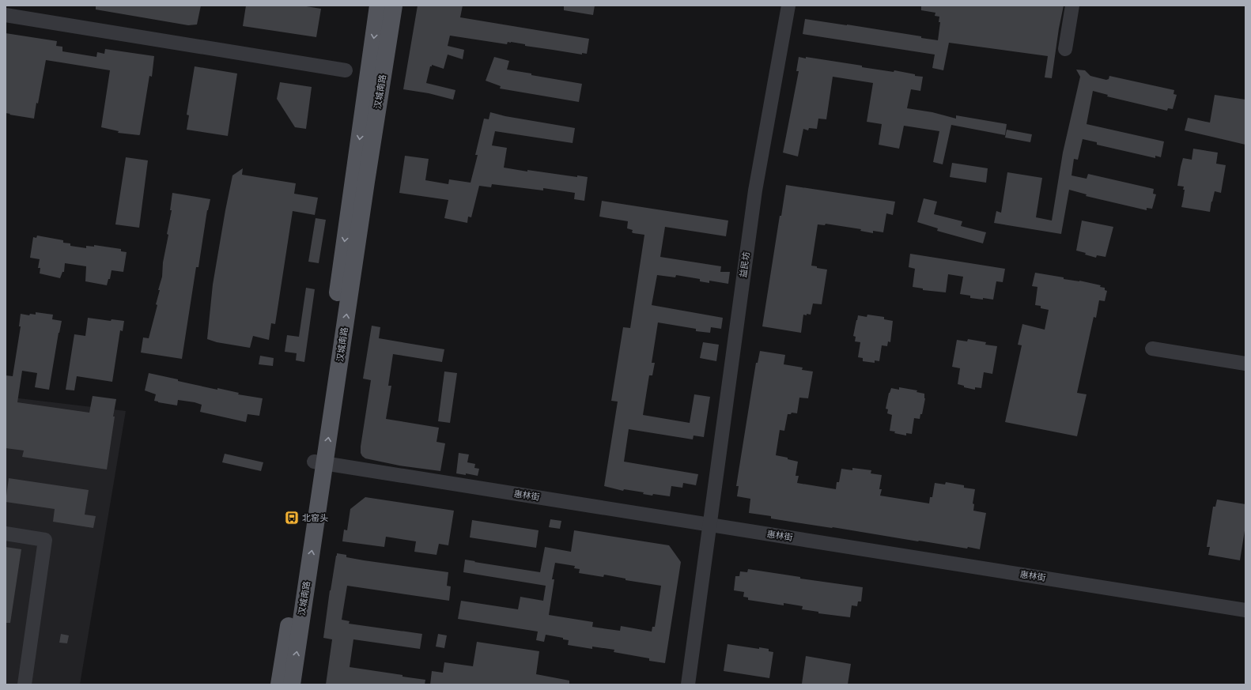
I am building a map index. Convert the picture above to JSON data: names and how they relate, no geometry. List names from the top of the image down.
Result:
{
  "streets": {
    "main road": ["汉城南路"],
    "street": ["益民坊", "惠林街"]
  },
  "crossings": [
    ["汉城南路", "惠林街"],
    ["益民坊", "惠林街"]
  ],
  "places": {
    "bus stop": ["北窑头"]
  }
}
